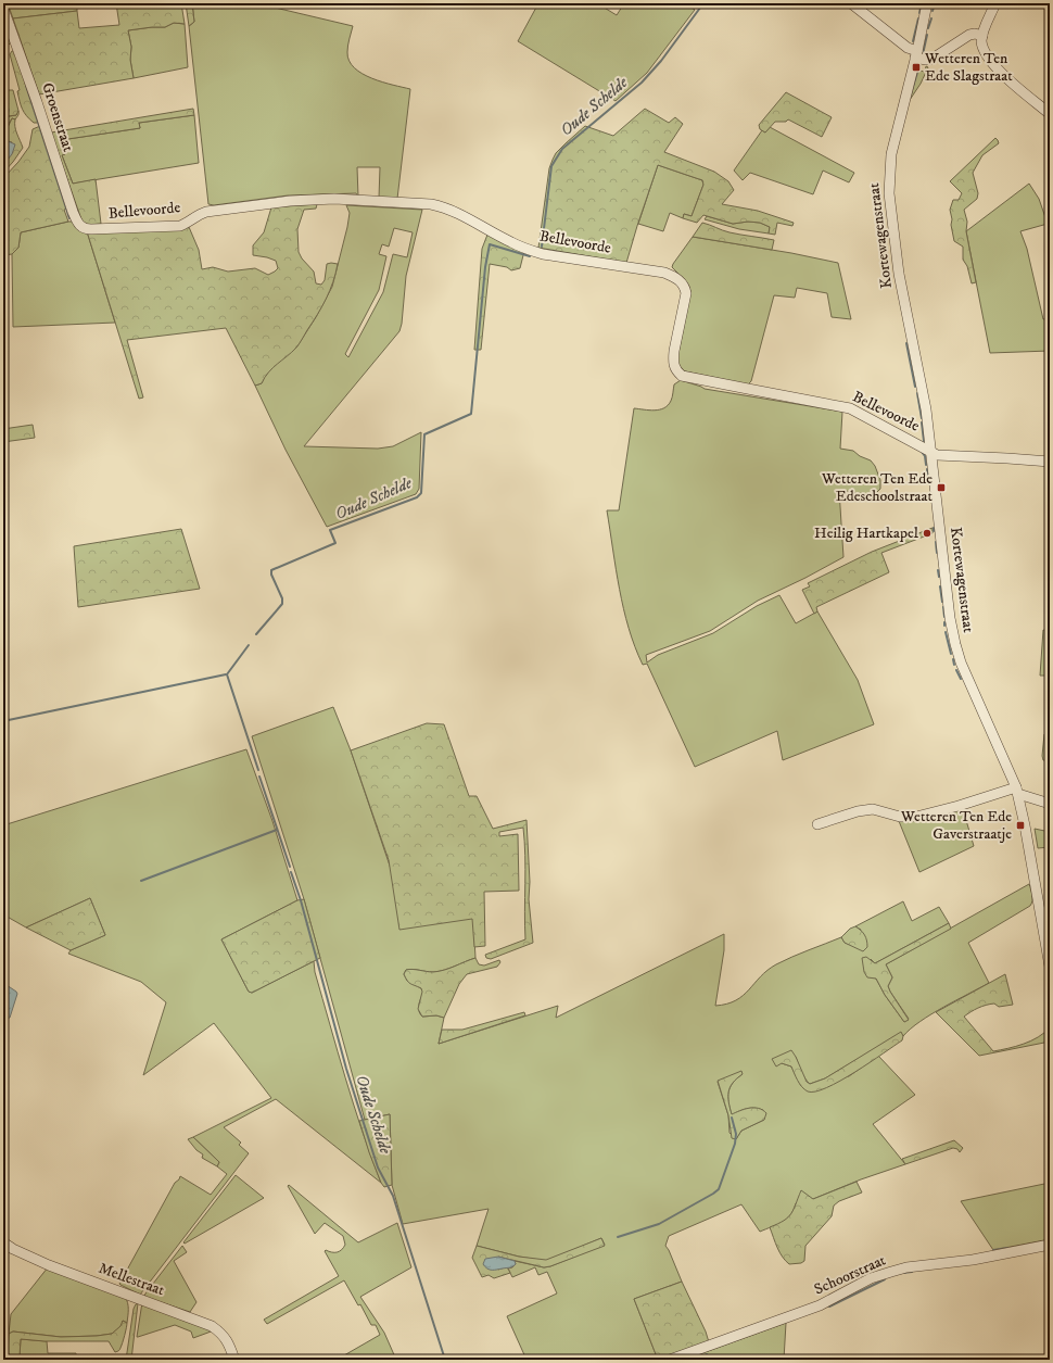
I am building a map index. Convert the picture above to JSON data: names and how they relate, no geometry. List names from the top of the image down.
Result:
{
  "streets": {
    "street": [
      "Groenstraat",
      "Bellevoorde",
      "Kortewagenstraat",
      "Schoorstraat",
      "Mellestraat"
    ]
  },
  "crossings": [
    ["Groenstraat", "Bellevoorde"],
    ["Bellevoorde", "Kortewagenstraat"]
  ],
  "water": ["Oude Schelde"],
  "places": {
    "transit": ["Wetteren Ten Ede Slagstraat", "Wetteren Ten Ede Edeschoolstraat", "Wetteren Ten Ede Gaverstraatje"],
    "other": ["Heilig Hartkapel"]
  }
}
